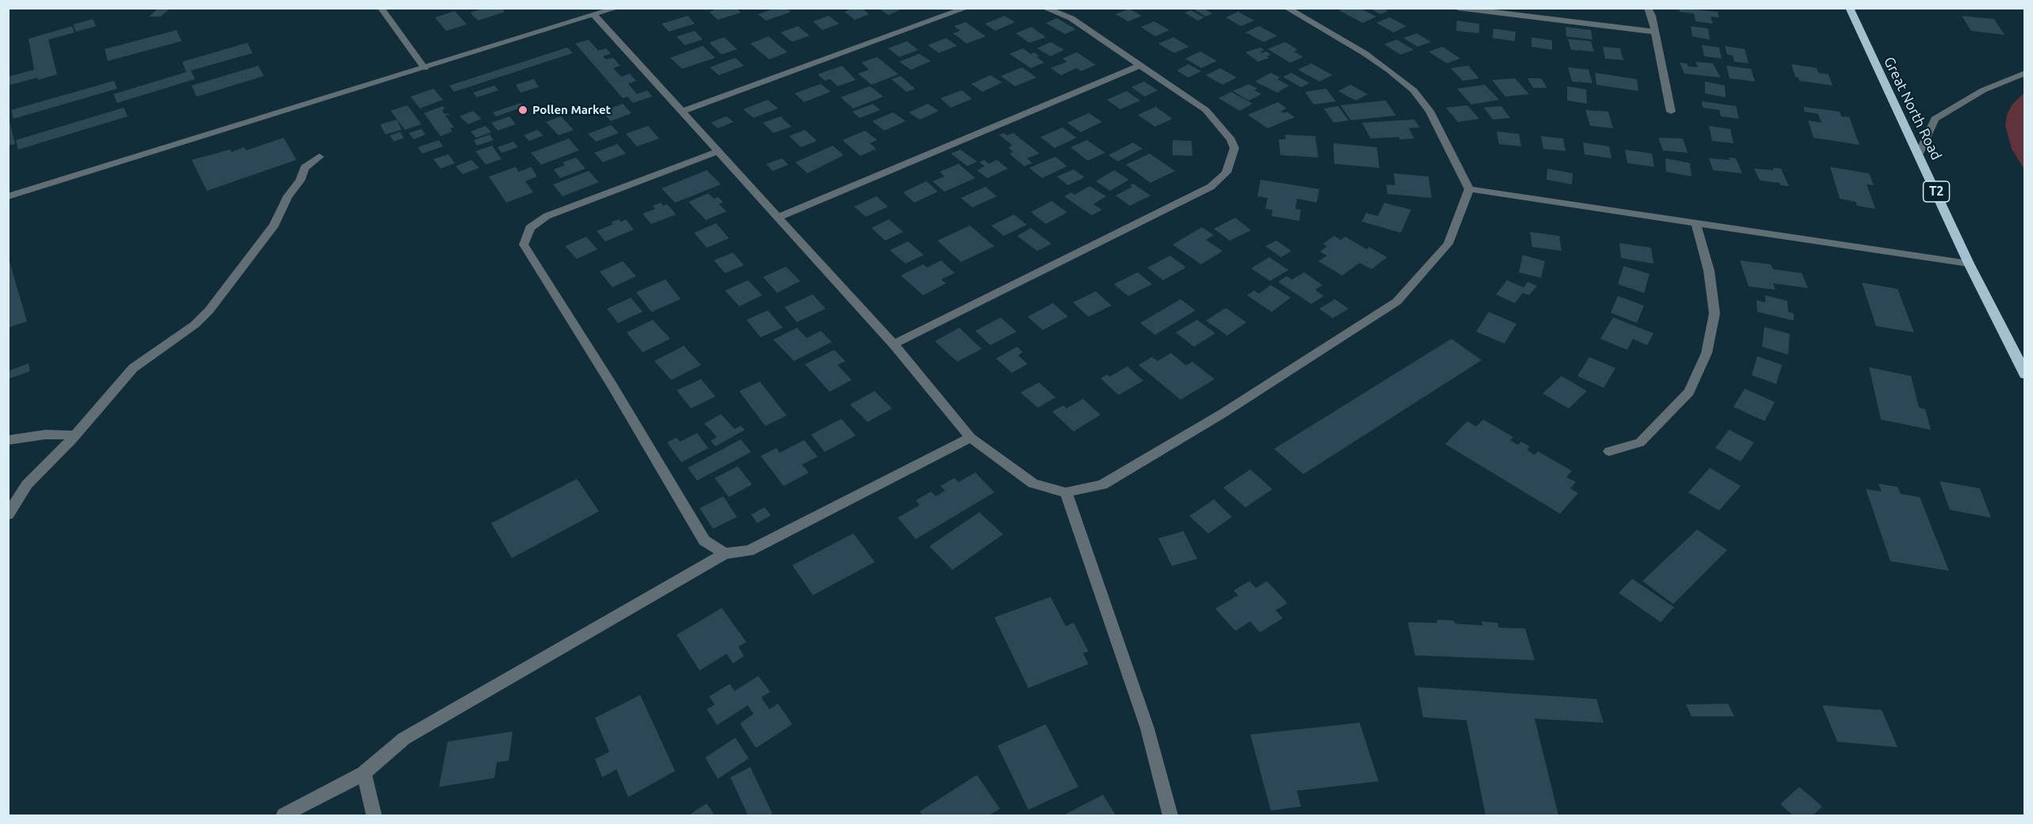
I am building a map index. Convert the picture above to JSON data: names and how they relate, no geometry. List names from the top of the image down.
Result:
{
  "streets": {
    "highway": ["Great North Road", "T2"]
  },
  "places": ["Pollen Market"]
}
